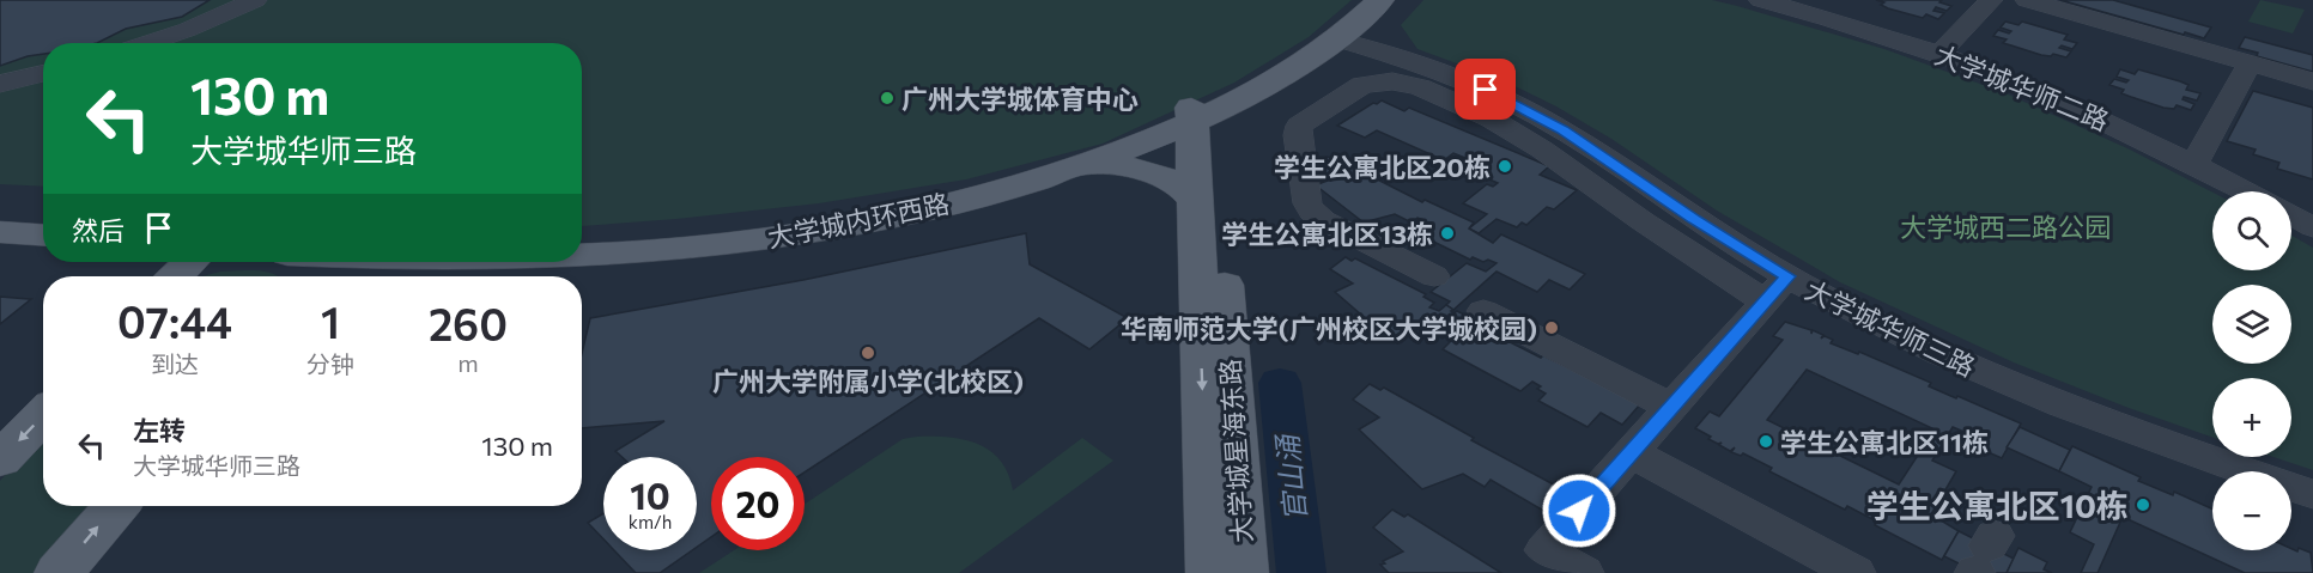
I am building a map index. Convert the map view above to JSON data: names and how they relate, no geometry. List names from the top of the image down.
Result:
{
  "streets": {
    "main road": ["大学城内环西路", "大学城星海东路"],
    "street": ["大学城华师二路", "大学城华师三路"]
  },
  "crossings": [
    ["大学城内环西路", "大学城华师三路"],
    ["大学城内环西路", "大学城星海东路"]
  ],
  "water": ["官山涌"],
  "parks": ["大学城西二路公园"],
  "places": [
    "广州大学城体育中心",
    "学生公寓北区20栋",
    "学生公寓北区13栋",
    "华南师范大学(广州校区大学城校园)",
    "广州大学附属小学(北校区)",
    "学生公寓北区11栋",
    "学生公寓北区10栋"
  ],
  "page": {
    "turn": ["130 m", "大学城华师三路"],
    "map_buttons": ["+", "−"],
    "then": "然后",
    "eta": [
      "07:44",
      "到达",
      "1",
      "分钟",
      "260",
      "m"
    ],
    "list": [
      {
        "name": "左转",
        "note": "大学城华师三路",
        "value": "130 m"
      }
    ],
    "speed": "10 km/h",
    "limit": "20"
  }
}
